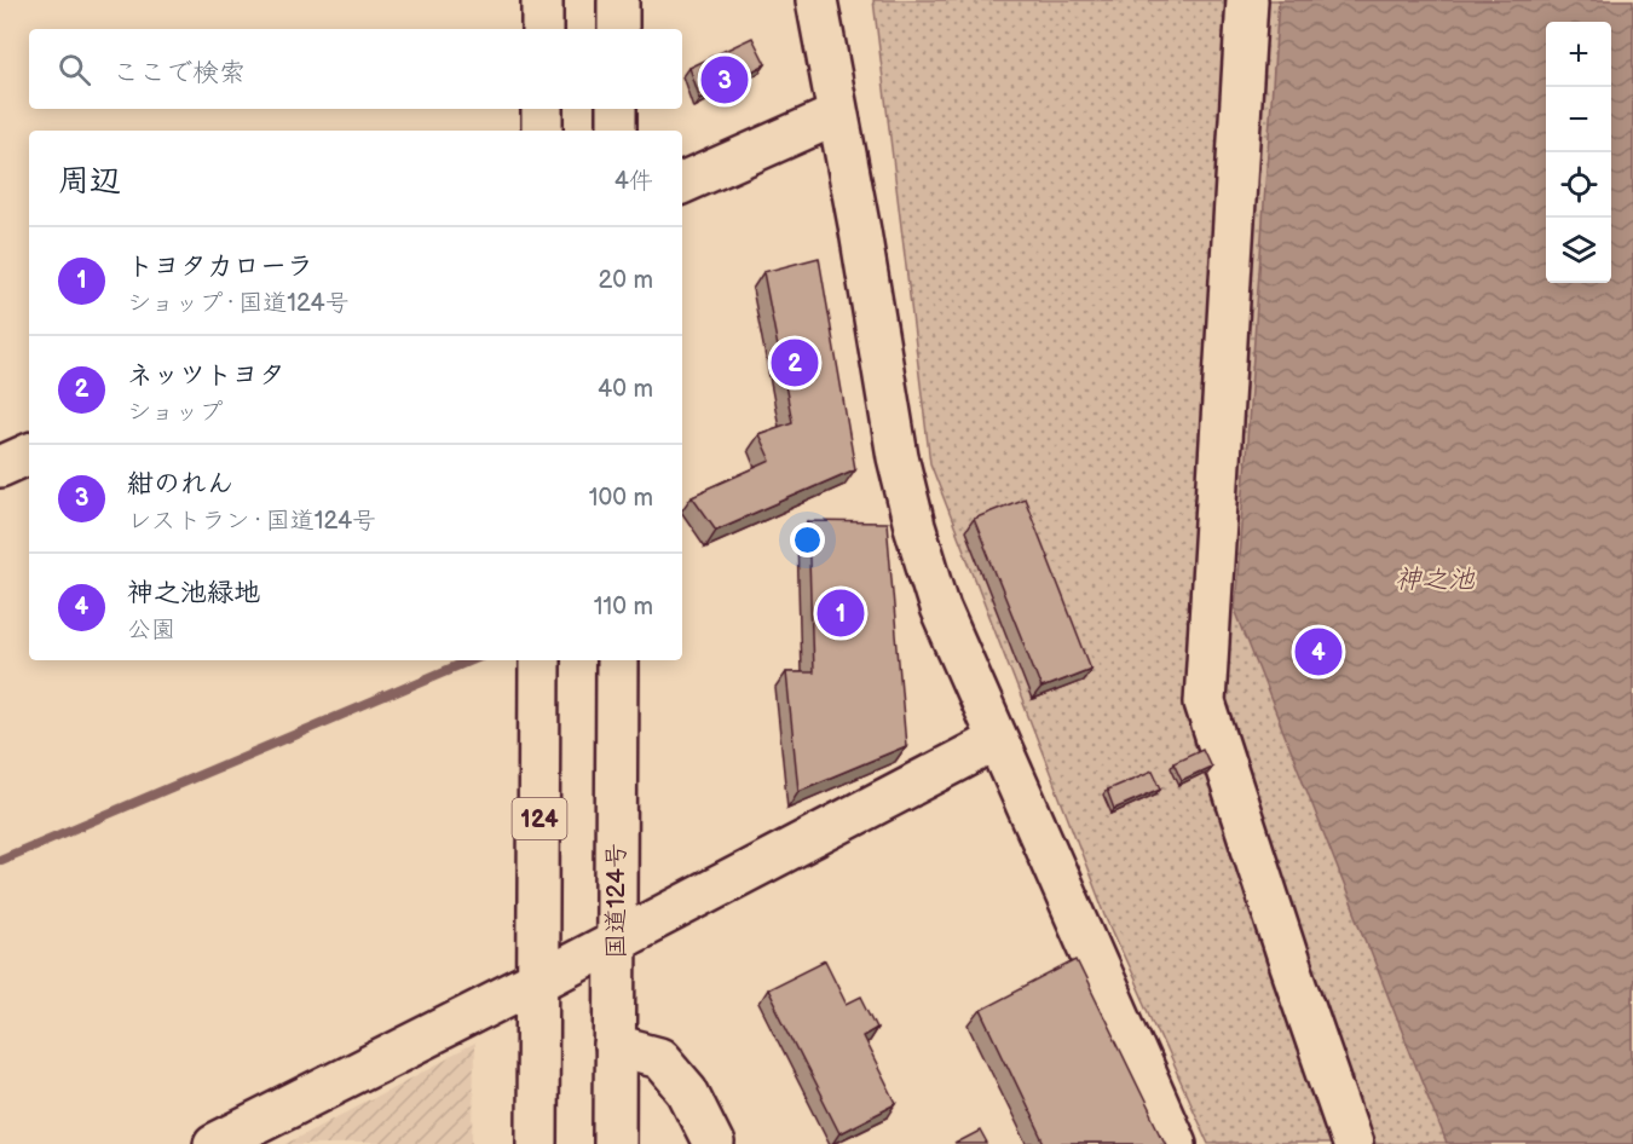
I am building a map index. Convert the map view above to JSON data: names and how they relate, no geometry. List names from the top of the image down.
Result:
{
  "streets": {
    "main road": ["124", "国道124号"]
  },
  "water": ["神之池"],
  "page": {
    "map_buttons": ["+", "−"],
    "search": "ここで検索",
    "pins": [
      "3",
      "2",
      "1",
      "4"
    ],
    "heading": ["周辺", "4件"],
    "list": [
      {
        "mark": "1",
        "name": "トヨタカローラ",
        "note": "ショップ · 国道124号",
        "value": "20 m"
      },
      {
        "mark": "2",
        "name": "ネッツトヨタ",
        "note": "ショップ",
        "value": "40 m"
      },
      {
        "mark": "3",
        "name": "紺のれん",
        "note": "レストラン · 国道124号",
        "value": "100 m"
      },
      {
        "mark": "4",
        "name": "神之池緑地",
        "note": "公園",
        "value": "110 m"
      }
    ]
  }
}
